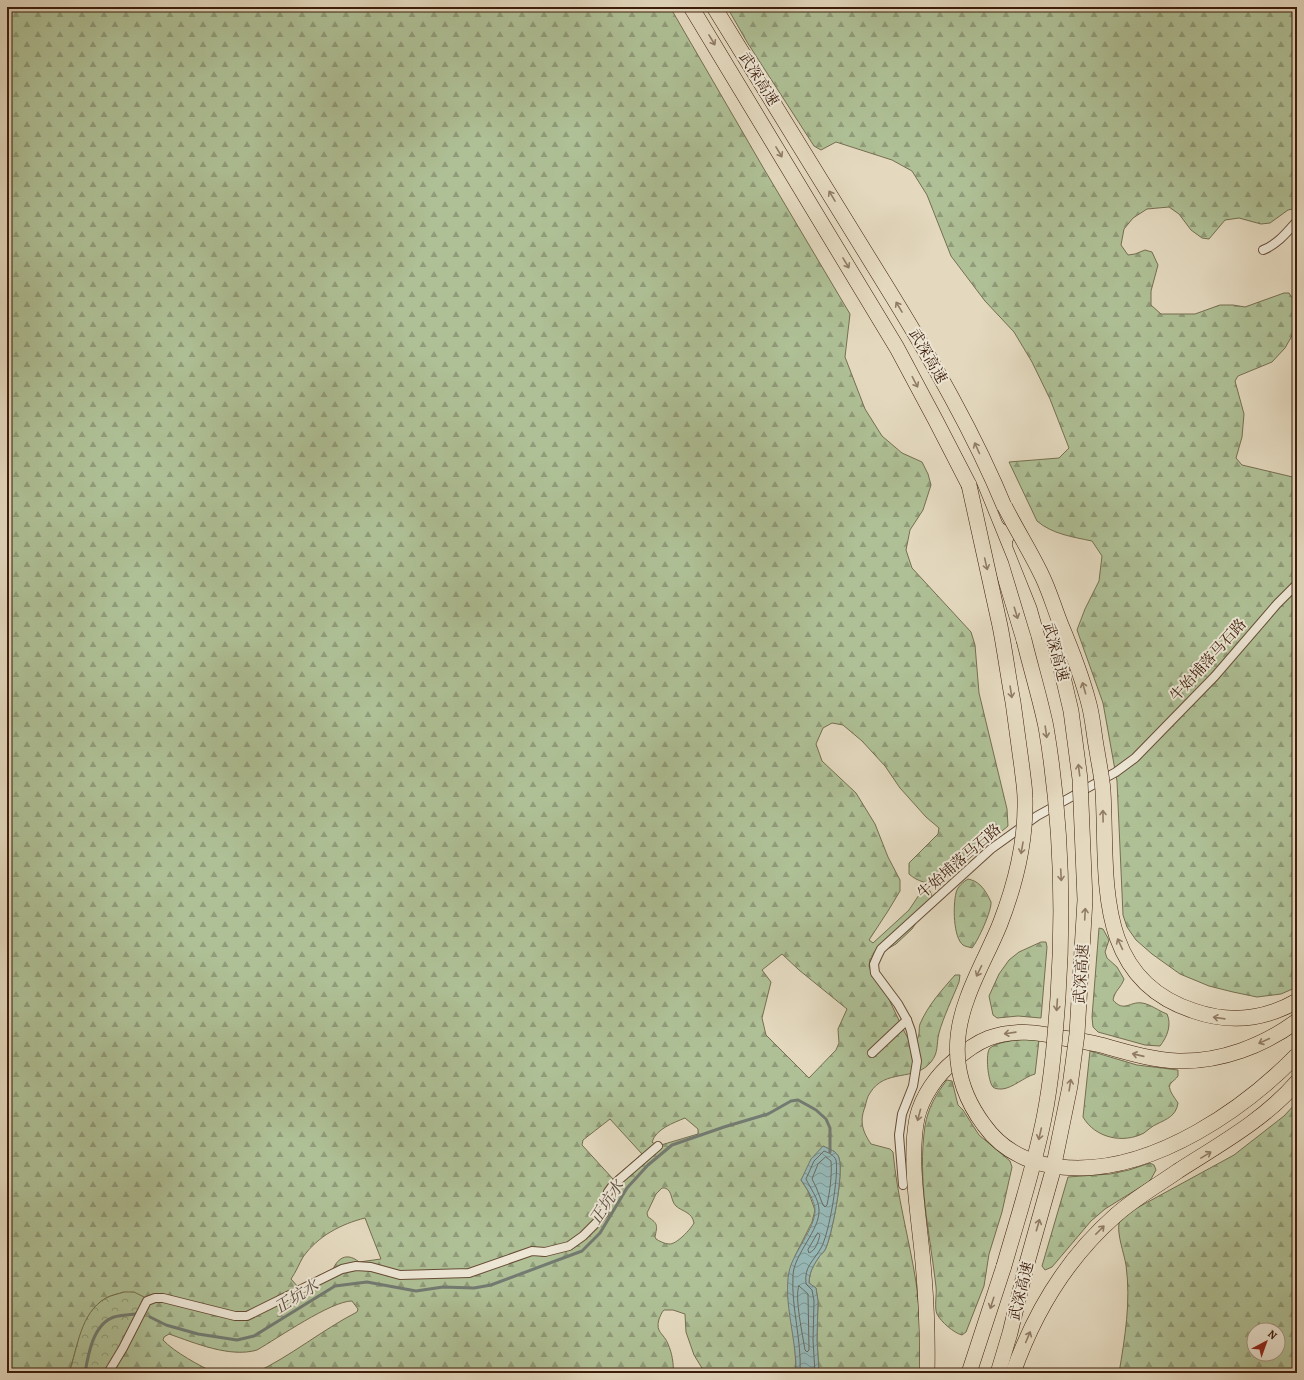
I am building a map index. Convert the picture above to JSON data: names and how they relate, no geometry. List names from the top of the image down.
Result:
{
  "streets": {
    "highway": ["武深高速"],
    "street": ["牛始埔落马石路"]
  },
  "water": ["正坑水"],
  "north": "top right"
}
